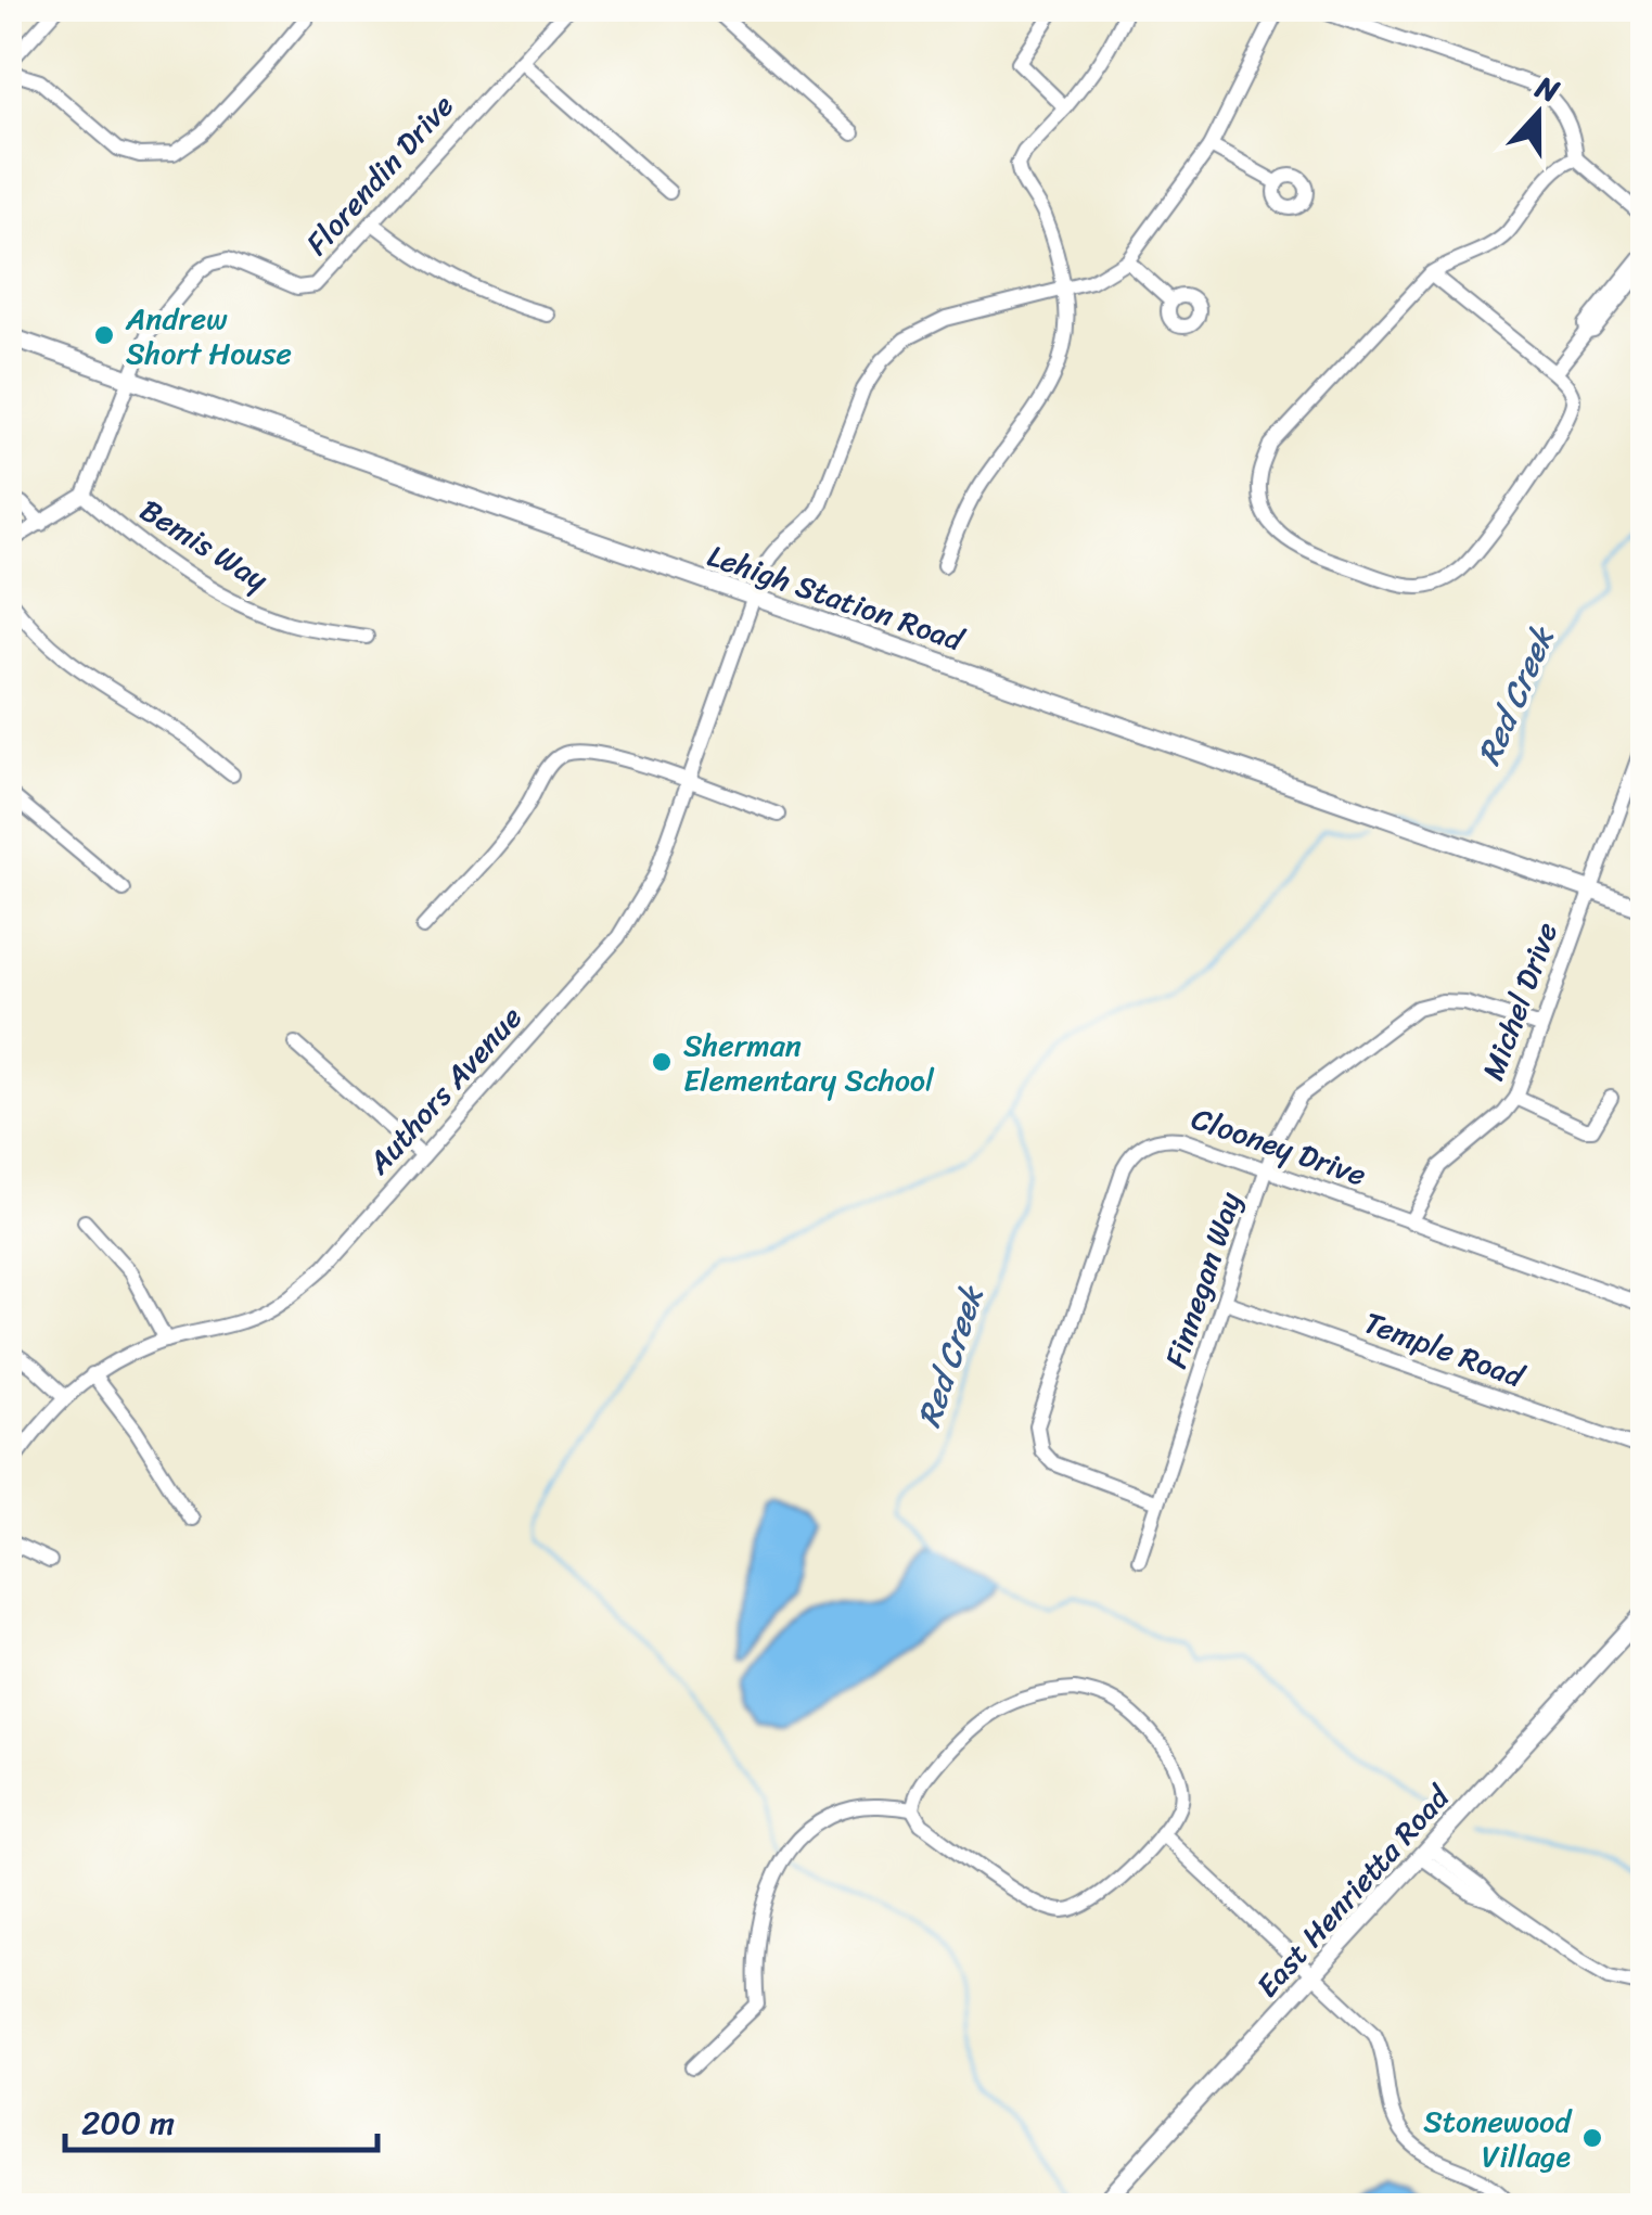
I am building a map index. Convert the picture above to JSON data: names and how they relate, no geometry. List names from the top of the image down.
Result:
{
  "streets": {
    "main road": ["Lehigh Station Road", "East Henrietta Road"],
    "street": [
      "Florendin Drive",
      "Bemis Way",
      "Michel Drive",
      "Authors Avenue",
      "Clooney Drive",
      "Finnegan Way",
      "Temple Road"
    ]
  },
  "crossings": [
    ["Florendin Drive", "Lehigh Station Road"],
    ["Lehigh Station Road", "Michel Drive"],
    ["Lehigh Station Road", "Authors Avenue"],
    ["Michel Drive", "Clooney Drive"],
    ["Michel Drive", "Finnegan Way"],
    ["Clooney Drive", "Finnegan Way"],
    ["Finnegan Way", "Temple Road"]
  ],
  "water": ["Red Creek"],
  "places": ["Andrew Short House", "Sherman Elementary School", "Stonewood Village"],
  "scale_bar": "200 m",
  "north": "top"
}
